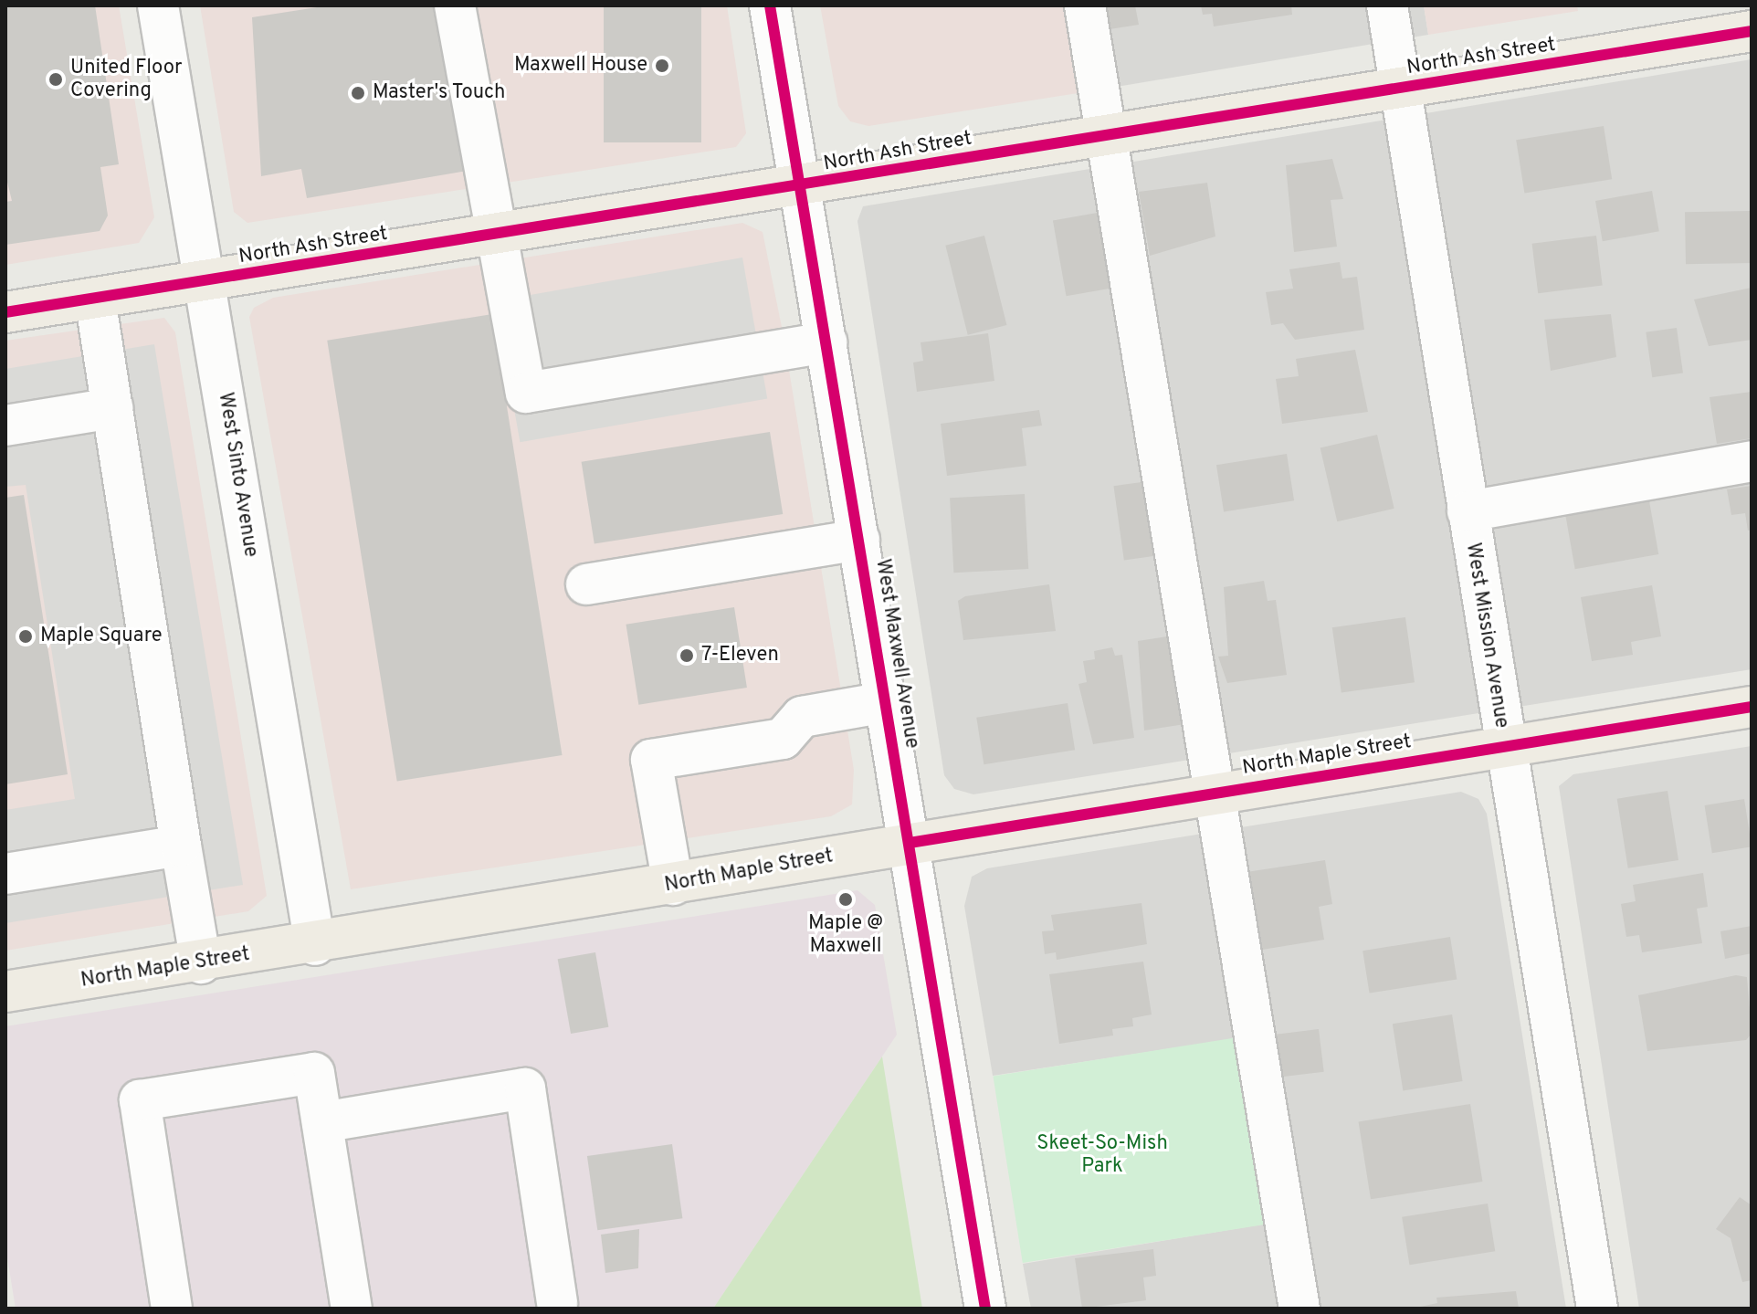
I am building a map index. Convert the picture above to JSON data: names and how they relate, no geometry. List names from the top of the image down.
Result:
{
  "streets": {
    "main road": ["North Ash Street", "North Maple Street"],
    "street": ["West Sinto Avenue", "West Mission Avenue", "West Maxwell Avenue"]
  },
  "crossings": [
    ["North Ash Street", "West Sinto Avenue"],
    ["North Ash Street", "West Mission Avenue"],
    ["North Ash Street", "West Maxwell Avenue"],
    ["West Sinto Avenue", "North Maple Street"],
    ["West Mission Avenue", "North Maple Street"],
    ["West Maxwell Avenue", "North Maple Street"]
  ],
  "parks": ["Skeet-So-Mish Park"],
  "places": [
    "Maxwell House",
    "United Floor Covering",
    "Master's Touch",
    "Maple Square",
    "7-Eleven",
    "Maple @ Maxwell"
  ]
}
